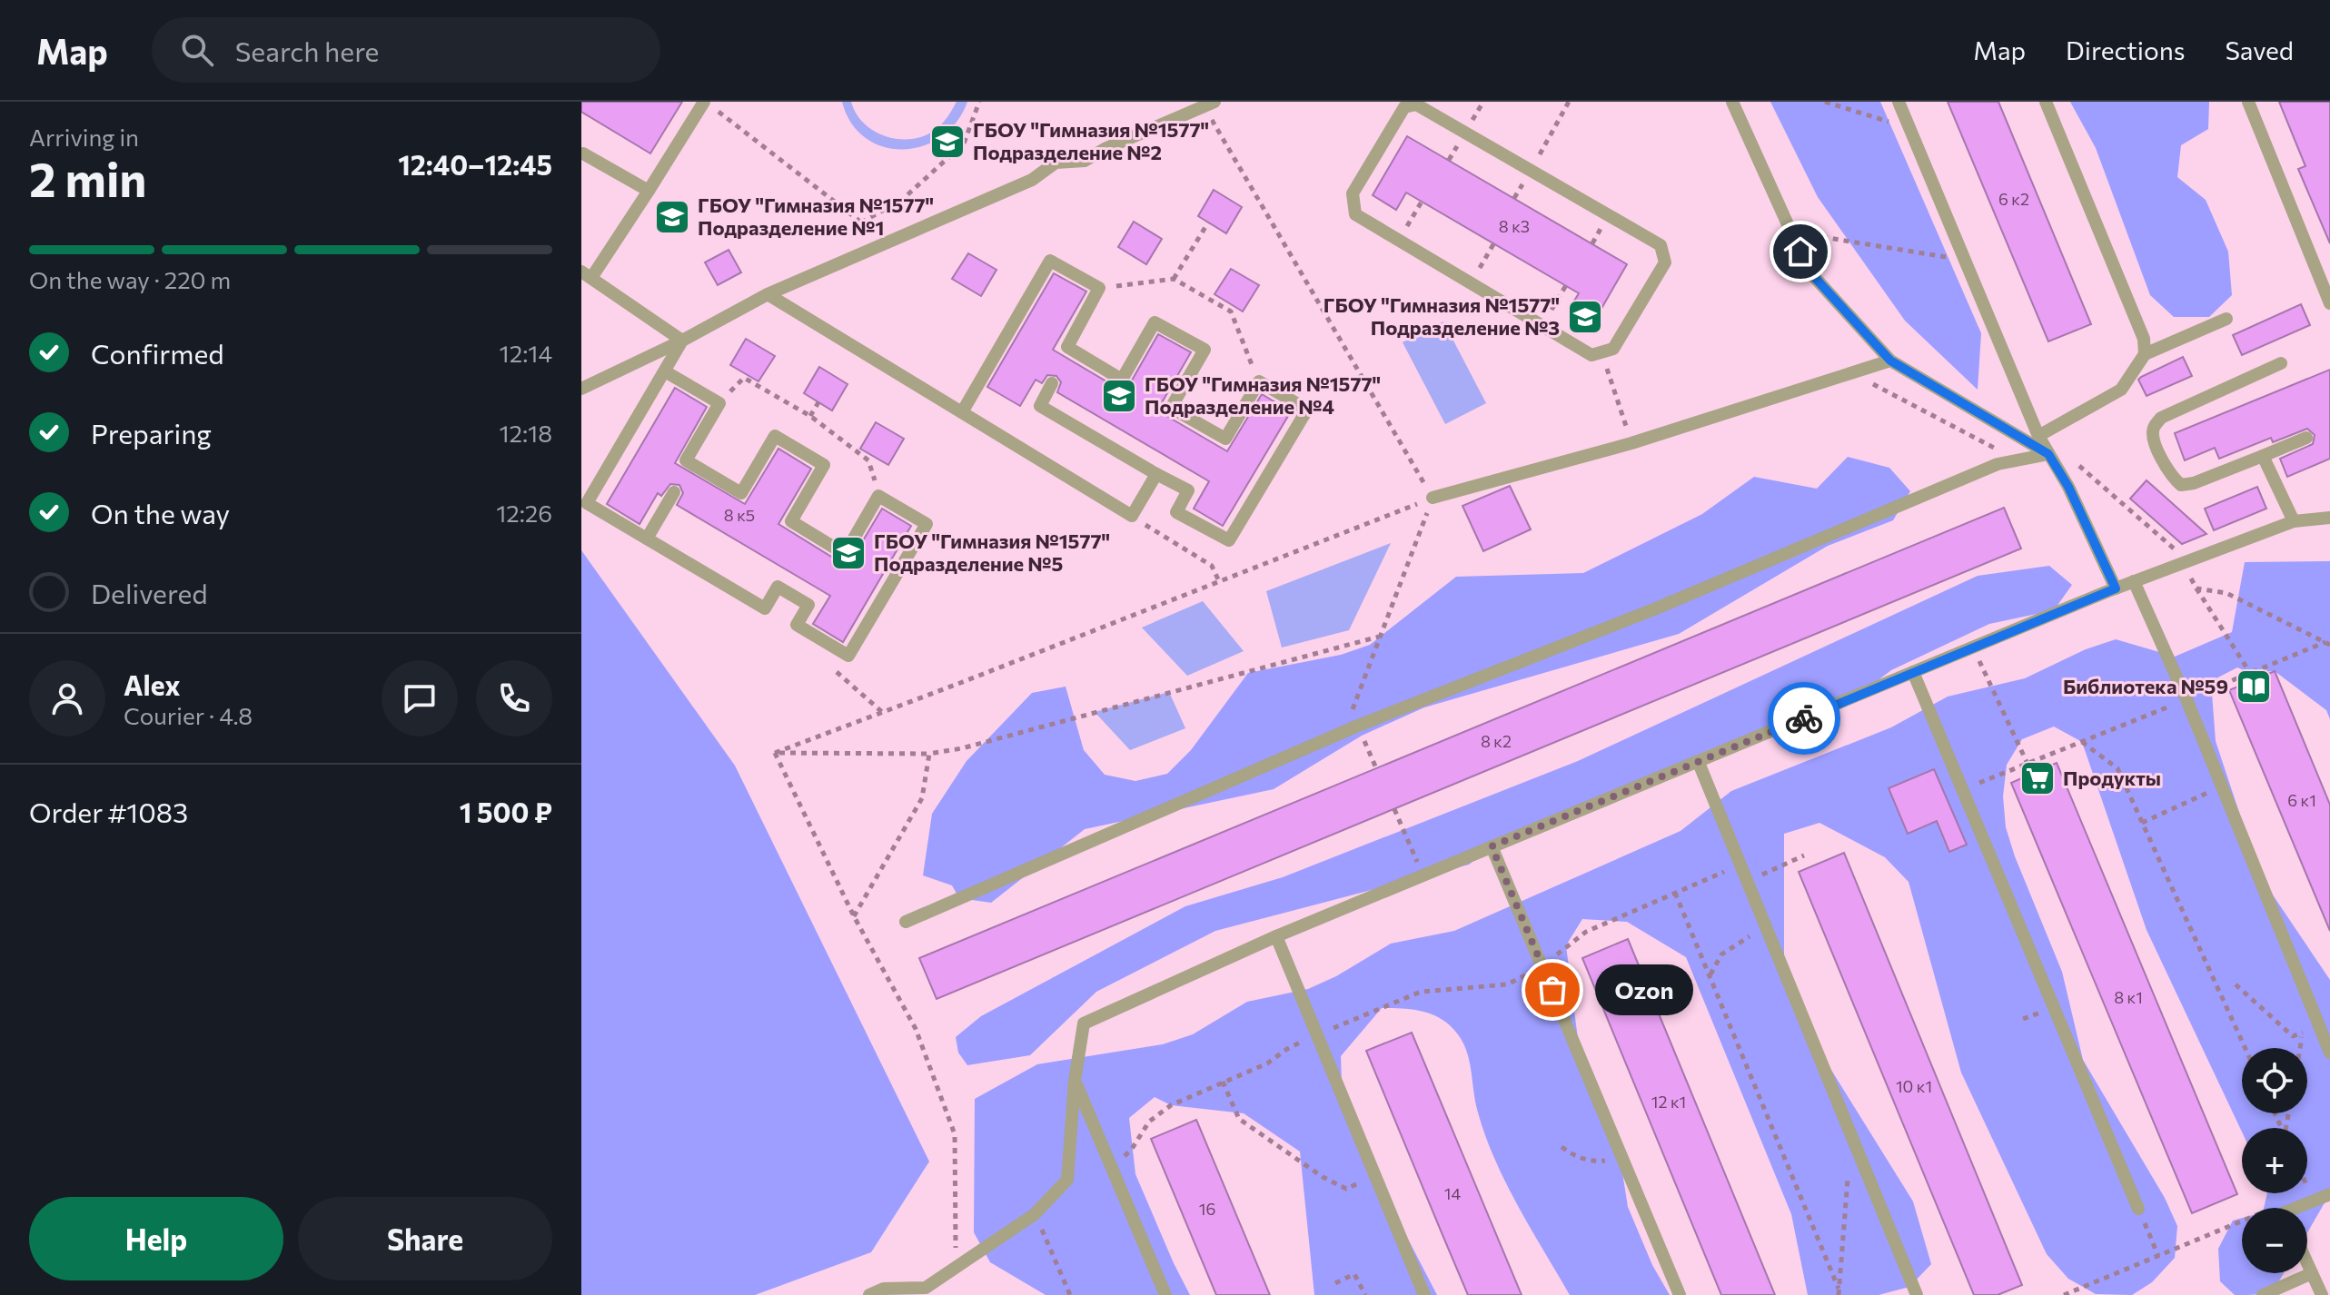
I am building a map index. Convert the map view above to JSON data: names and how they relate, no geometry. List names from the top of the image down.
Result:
{
  "places": {
    "school or university": [
      "ГБОУ \"Гимназия №1577\" Подразделение №2",
      "ГБОУ \"Гимназия №1577\" Подразделение №1",
      "ГБОУ \"Гимназия №1577\" Подразделение №3",
      "ГБОУ \"Гимназия №1577\" Подразделение №4",
      "ГБОУ \"Гимназия №1577\" Подразделение №5"
    ],
    "library": ["Библиотека №59"],
    "supermarket": ["Продукты"],
    "other": ["Ozon"]
  },
  "house_numbers": [
    "6 к2",
    "8 к3",
    "8 к5",
    "8 к2",
    "6 к1",
    "8 к1",
    "10 к1",
    "12 к1",
    "14",
    "16"
  ],
  "page": {
    "header": "Map",
    "search": "Search here",
    "nav": ["Map", "Directions", "Saved"],
    "heading": ["2 min", "Arriving in", "12:40–12:45"],
    "panel": [
      "Alex",
      "Courier · 4.8",
      "Order #1083",
      "1 500 ₽"
    ],
    "bar": "On the way · 220 m",
    "list": [
      ["Confirmed", "12:14"],
      ["Preparing", "12:18"],
      ["On the way", "12:26"],
      "Delivered"
    ],
    "bubble": "Ozon",
    "map_buttons": ["+", "−"],
    "buttons": ["Help", "Share"]
  }
}
